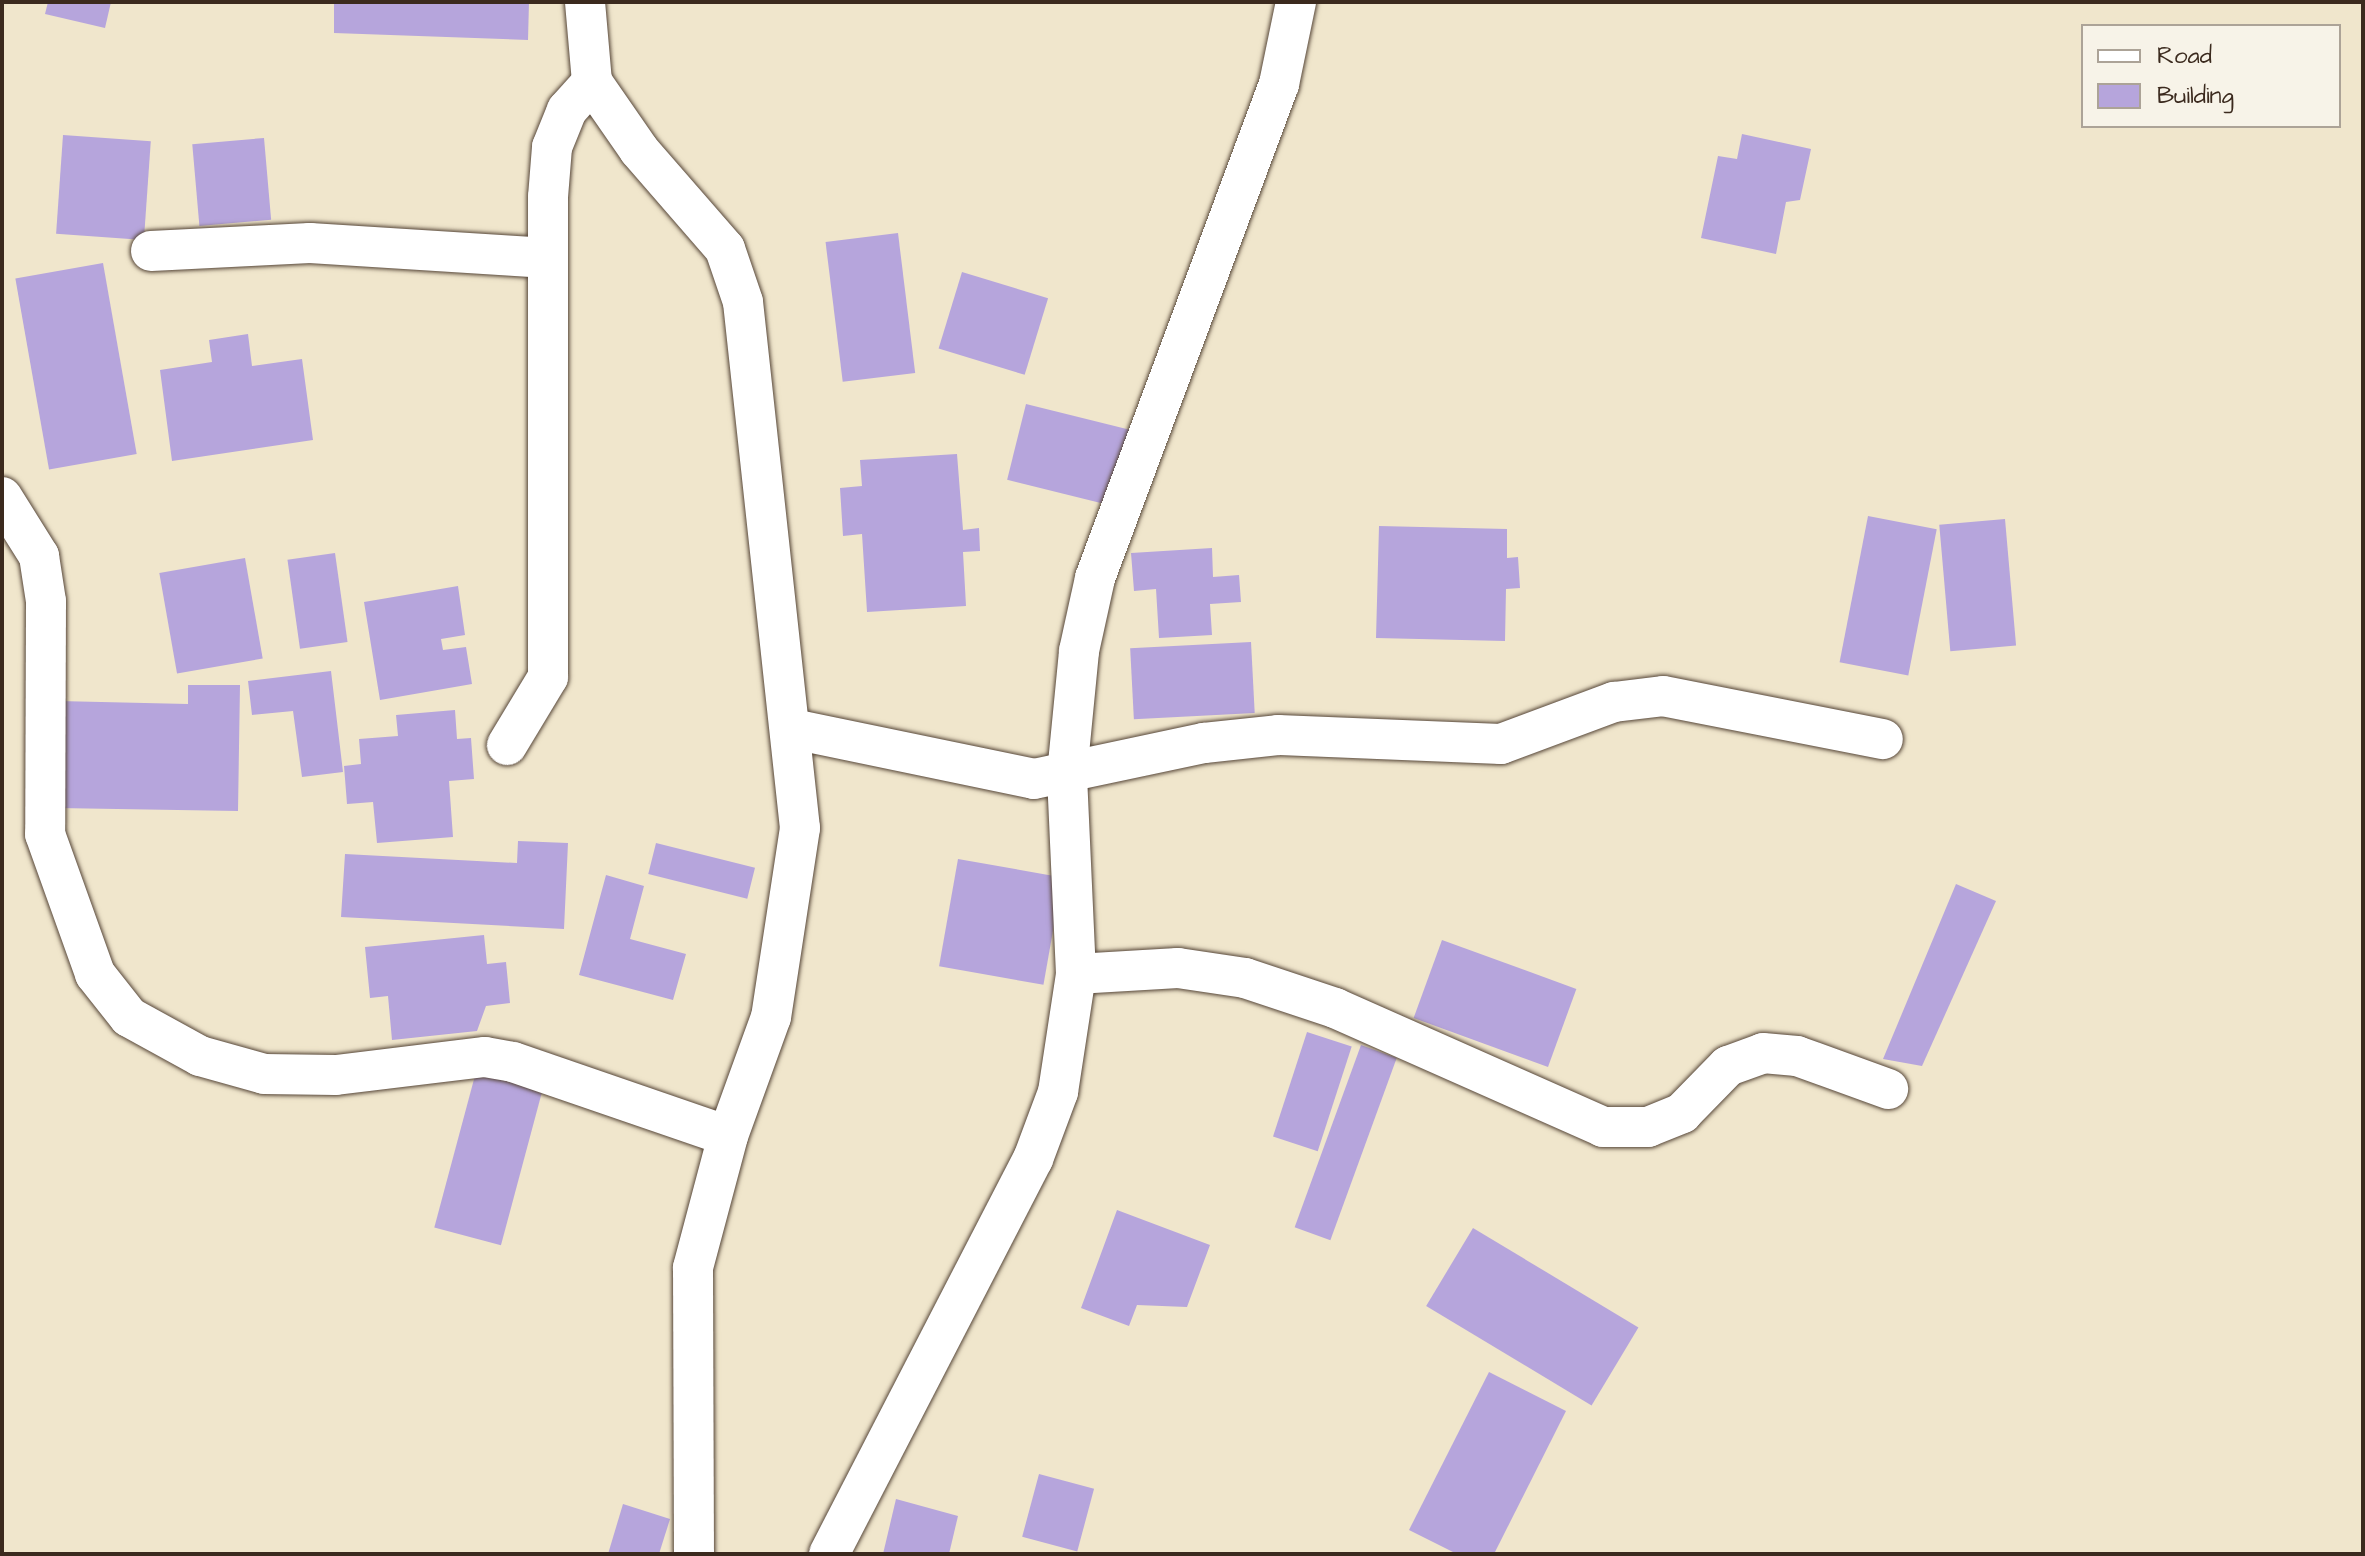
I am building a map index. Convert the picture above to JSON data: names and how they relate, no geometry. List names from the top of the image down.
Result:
{
  "legend": ["Road", "Building"]
}
